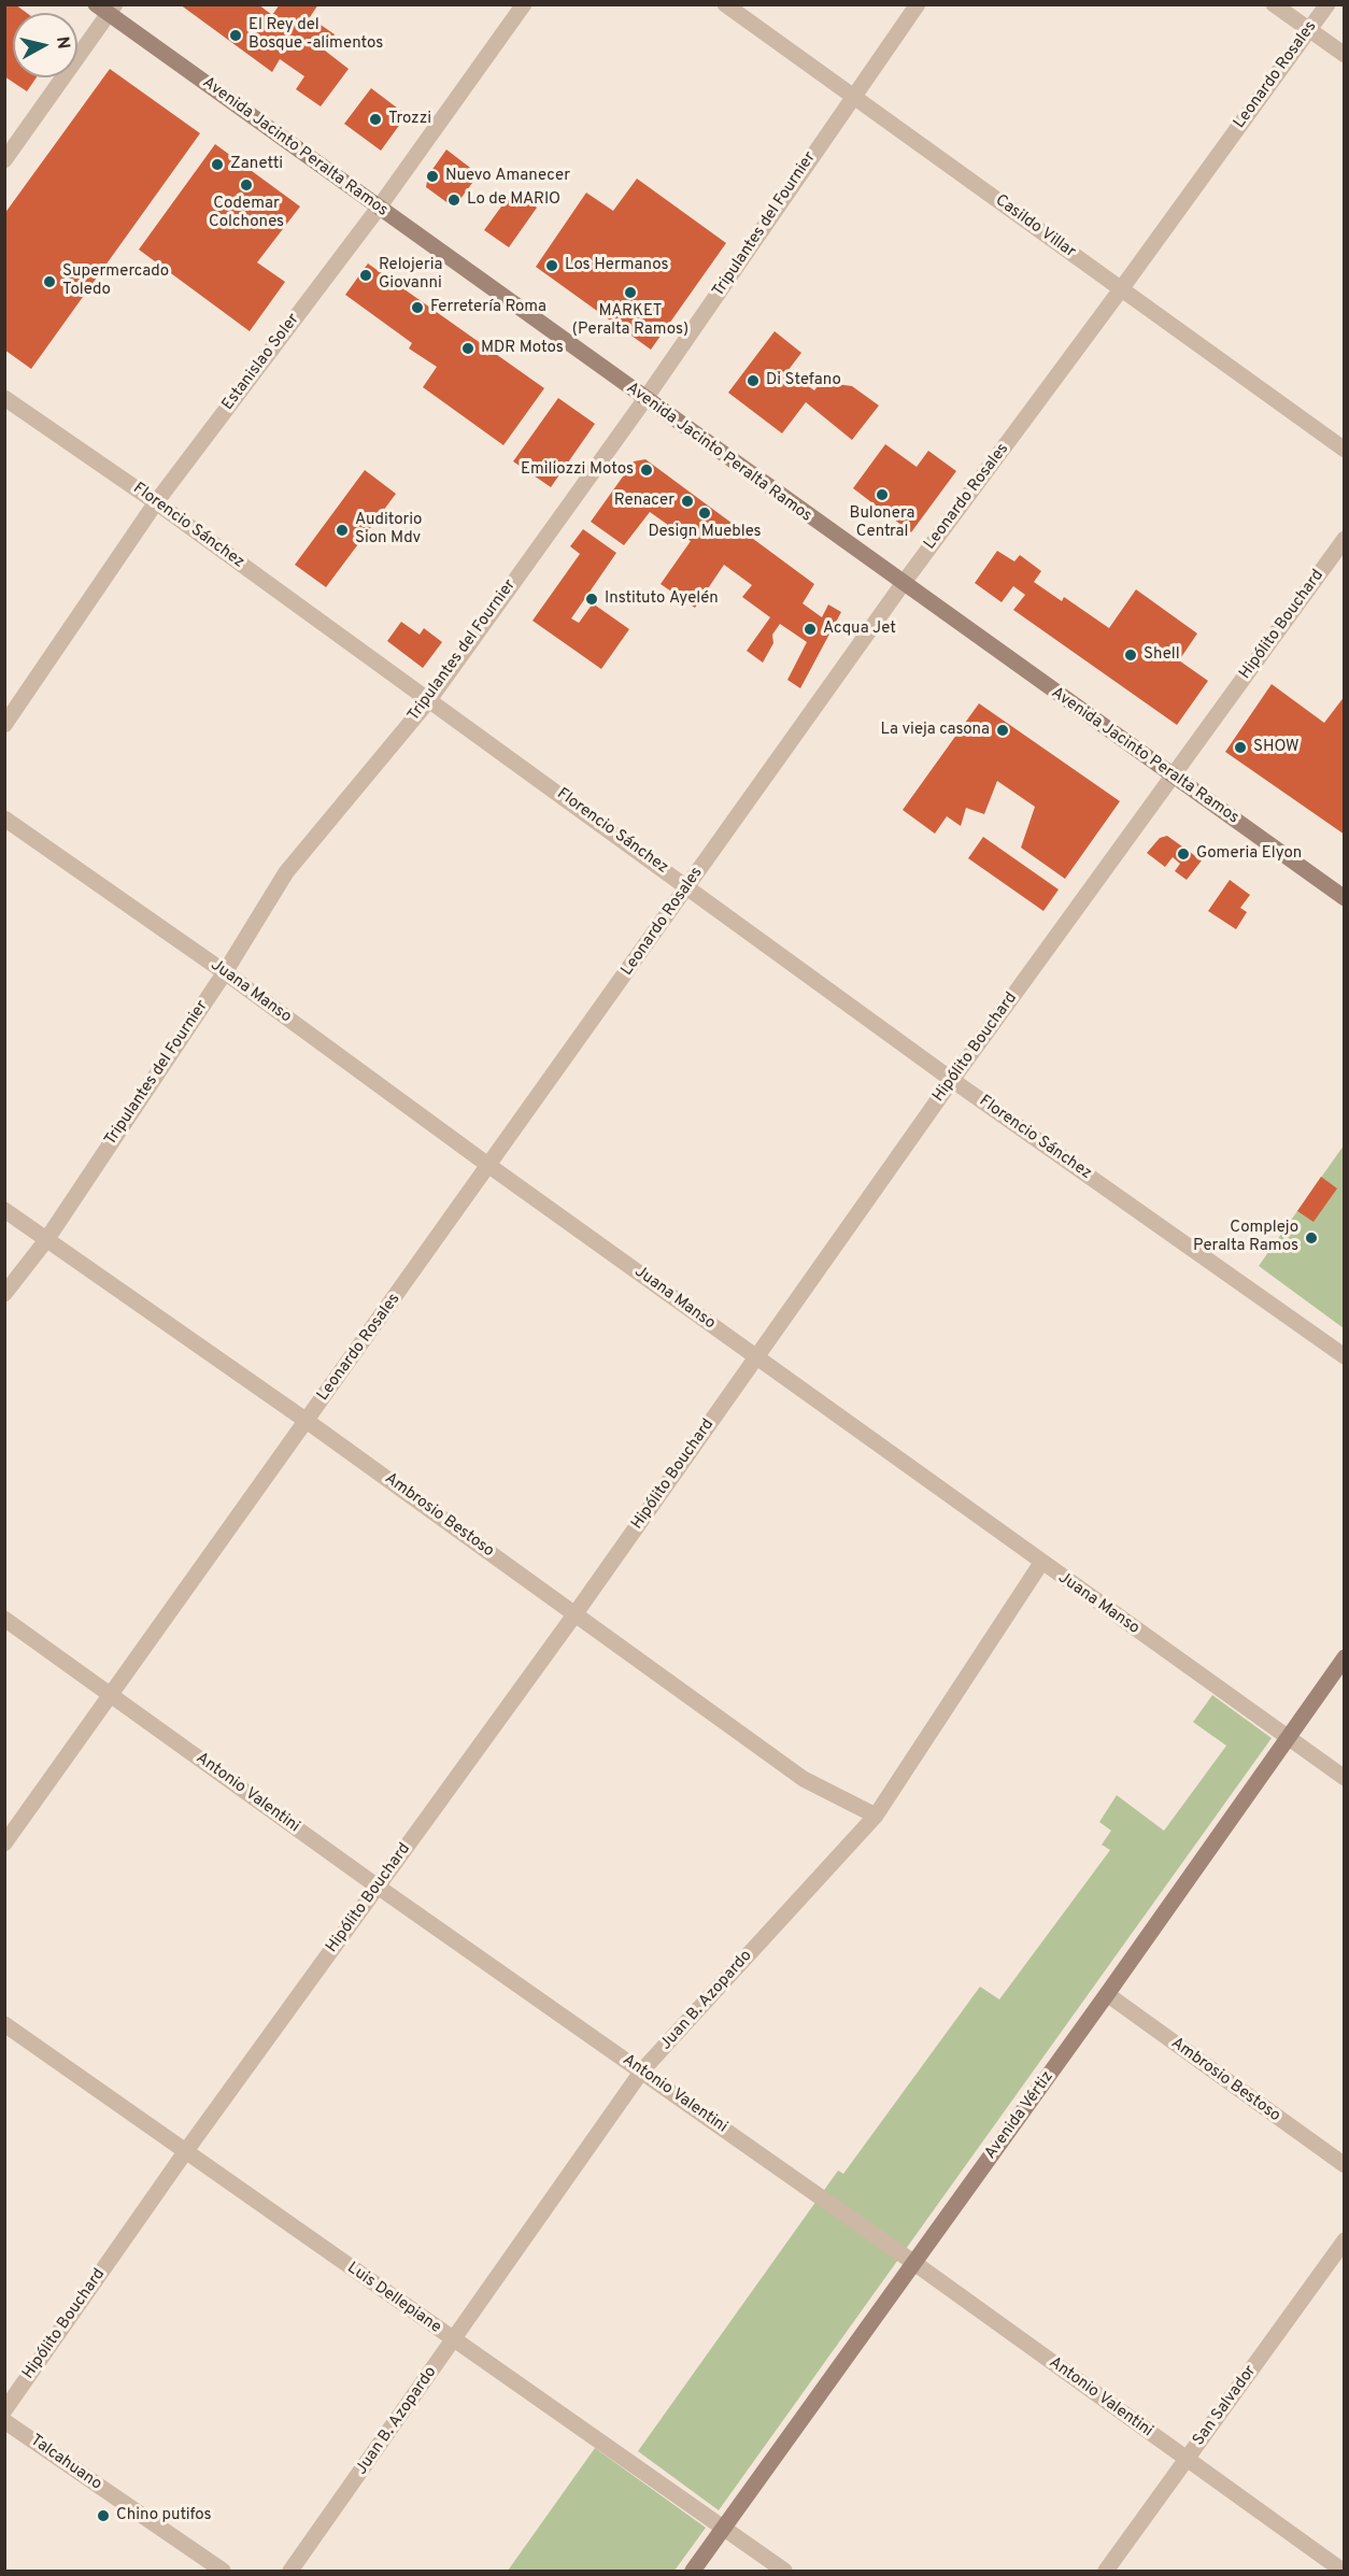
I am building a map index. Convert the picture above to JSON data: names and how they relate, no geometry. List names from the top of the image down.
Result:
{
  "streets": {
    "main road": ["Avenida Jacinto Peralta Ramos", "Avenida Vértiz"],
    "street": [
      "Leonardo Rosales",
      "Tripulantes del Fournier",
      "Casildo Villar",
      "Estanislao Soler",
      "Florencio Sánchez",
      "Hipólito Bouchard",
      "Juana Manso",
      "Ambrosio Bestoso",
      "Antonio Valentini",
      "Juan B. Azopardo",
      "Luis Dellepiane",
      "San Salvador",
      "Talcahuano"
    ]
  },
  "crossings": [
    ["Leonardo Rosales", "Avenida Jacinto Peralta Ramos"],
    ["Leonardo Rosales", "Casildo Villar"],
    ["Leonardo Rosales", "Florencio Sánchez"],
    ["Leonardo Rosales", "Juana Manso"],
    ["Leonardo Rosales", "Ambrosio Bestoso"],
    ["Leonardo Rosales", "Antonio Valentini"],
    ["Avenida Jacinto Peralta Ramos", "Tripulantes del Fournier"],
    ["Avenida Jacinto Peralta Ramos", "Estanislao Soler"],
    ["Avenida Jacinto Peralta Ramos", "Hipólito Bouchard"],
    ["Tripulantes del Fournier", "Casildo Villar"],
    ["Tripulantes del Fournier", "Florencio Sánchez"],
    ["Tripulantes del Fournier", "Juana Manso"],
    ["Tripulantes del Fournier", "Ambrosio Bestoso"],
    ["Estanislao Soler", "Florencio Sánchez"],
    ["Florencio Sánchez", "Hipólito Bouchard"],
    ["Hipólito Bouchard", "Juana Manso"],
    ["Hipólito Bouchard", "Ambrosio Bestoso"],
    ["Hipólito Bouchard", "Antonio Valentini"],
    ["Hipólito Bouchard", "Luis Dellepiane"],
    ["Juana Manso", "Juan B. Azopardo"],
    ["Juana Manso", "Avenida Vértiz"],
    ["Ambrosio Bestoso", "Juan B. Azopardo"],
    ["Ambrosio Bestoso", "Avenida Vértiz"],
    ["Antonio Valentini", "Juan B. Azopardo"],
    ["Antonio Valentini", "Avenida Vértiz"],
    ["Antonio Valentini", "San Salvador"],
    ["Juan B. Azopardo", "Luis Dellepiane"],
    ["Avenida Vértiz", "Luis Dellepiane"]
  ],
  "places": [
    "El Rey del Bosque -alimentos",
    "Trozzi",
    "Zanetti",
    "Nuevo Amanecer",
    "Codemar Colchones",
    "Lo de MARIO",
    "Los Hermanos",
    "Relojeria Giovanni",
    "Supermercado Toledo",
    "MARKET (Peralta Ramos)",
    "Ferretería Roma",
    "MDR Motos",
    "Di Stefano",
    "Emiliozzi Motos",
    "Bulonera Central",
    "Renacer",
    "Design Muebles",
    "Auditorio Sion Mdv",
    "Instituto Ayelén",
    "Acqua Jet",
    "Shell",
    "La vieja casona",
    "SHOW",
    "Gomeria Elyon",
    "Complejo Peralta Ramos",
    "Chino putifos"
  ],
  "north": "right"
}
